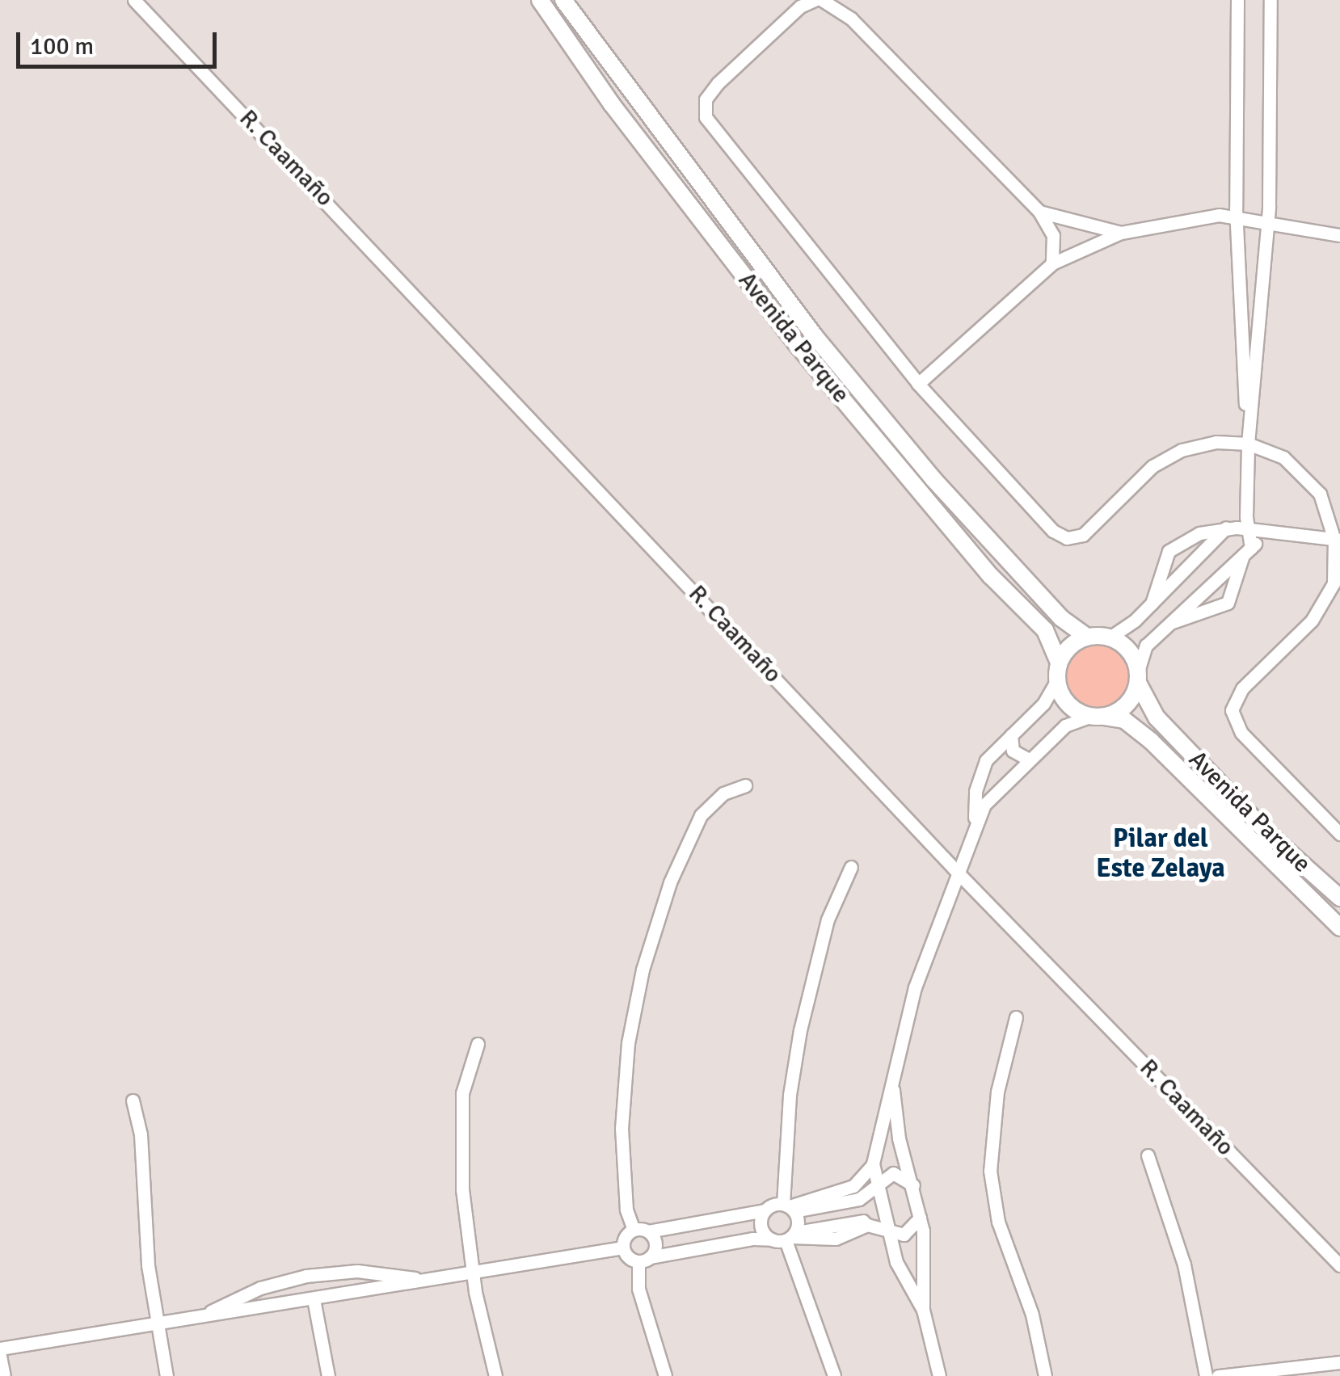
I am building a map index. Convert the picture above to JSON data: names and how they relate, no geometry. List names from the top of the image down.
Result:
{
  "streets": {
    "street": ["R. Caamaño", "Avenida Parque"]
  },
  "districts": ["Pilar del Este Zelaya"],
  "scale_bar": "100 m"
}
